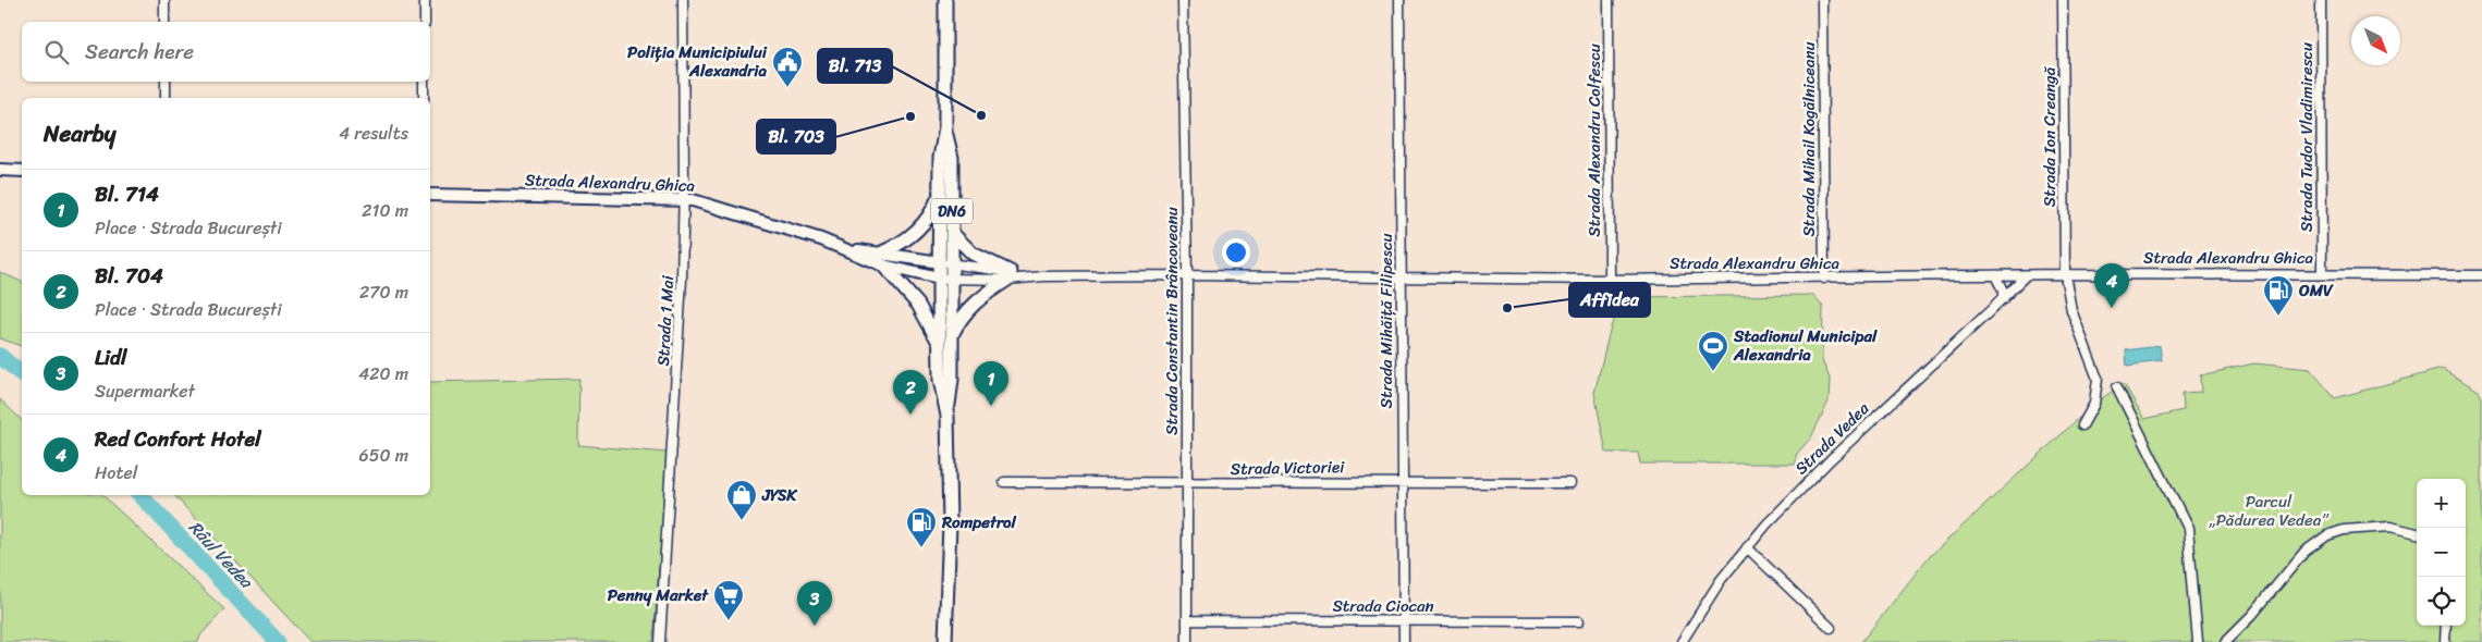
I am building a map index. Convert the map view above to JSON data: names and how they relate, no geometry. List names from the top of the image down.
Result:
{
  "streets": {
    "main road": ["DN6"],
    "street": [
      "Strada Ion Creangă",
      "Strada Tudor Vladimirescu",
      "Strada Mihail Kogălniceanu",
      "Strada Alexandru Colfescu",
      "Strada Alexandru Ghica",
      "Strada 1 Mai",
      "Strada Constantin Brâncoveanu",
      "Strada Mihăiță Filipescu",
      "Strada Vedea",
      "Strada Victoriei",
      "Strada Ciocan"
    ]
  },
  "crossings": [
    ["Strada Ion Creangă", "Strada Alexandru Ghica"],
    ["Strada Tudor Vladimirescu", "Strada Alexandru Ghica"],
    ["Strada Mihail Kogălniceanu", "Strada Alexandru Ghica"],
    ["Strada Alexandru Colfescu", "Strada Alexandru Ghica"],
    ["Strada Alexandru Ghica", "DN6"],
    ["Strada Alexandru Ghica", "Strada 1 Mai"],
    ["Strada Alexandru Ghica", "Strada Constantin Brâncoveanu"],
    ["Strada Alexandru Ghica", "Strada Mihăiță Filipescu"],
    ["Strada Alexandru Ghica", "Strada Vedea"],
    ["Strada Constantin Brâncoveanu", "Strada Victoriei"],
    ["Strada Constantin Brâncoveanu", "Strada Ciocan"],
    ["Strada Mihăiță Filipescu", "Strada Victoriei"],
    ["Strada Mihăiță Filipescu", "Strada Ciocan"]
  ],
  "water": ["Râul Vedea"],
  "parks": ["Parcul „Pădurea Vedea”"],
  "places": {
    "public building": ["Poliția Municipiului Alexandria"],
    "other": ["Bl. 713", "Bl. 703", "Affidea"],
    "fuel station": ["OMV", "Rompetrol"],
    "sports": ["Stadionul Municipal Alexandria"],
    "shop": ["JYSK"],
    "supermarket": ["Penny Market"]
  },
  "north": "bottom right",
  "page": {
    "search": "Search here",
    "heading": ["Nearby", "4 results"],
    "list": [
      {
        "mark": "1",
        "name": "Bl. 714",
        "note": "Place · Strada București",
        "value": "210 m"
      },
      {
        "mark": "2",
        "name": "Bl. 704",
        "note": "Place · Strada București",
        "value": "270 m"
      },
      {
        "mark": "3",
        "name": "Lidl",
        "note": "Supermarket",
        "value": "420 m"
      },
      {
        "mark": "4",
        "name": "Red Confort Hotel",
        "note": "Hotel",
        "value": "650 m"
      }
    ],
    "pins": [
      "4",
      "1",
      "2",
      "3"
    ],
    "map_buttons": ["+", "−"]
  }
}
